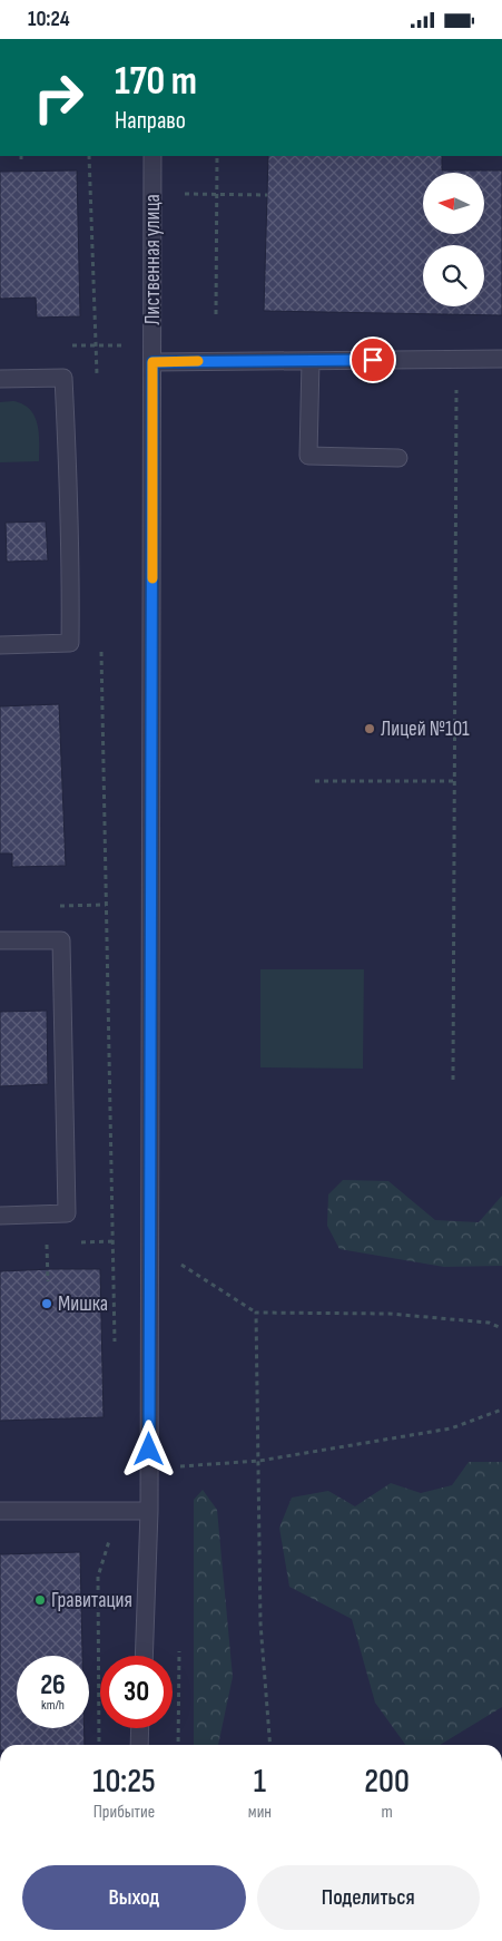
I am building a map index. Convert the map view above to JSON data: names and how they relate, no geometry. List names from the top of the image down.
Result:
{
  "streets": {
    "street": ["Лиственная улица"]
  },
  "places": ["Лицей №101", "Мишка", "Гравитация"],
  "north": "left",
  "page": {
    "status": "10:24",
    "turn": ["170 m", "Направо"],
    "speed": "26 km/h",
    "limit": "30",
    "eta": [
      "10:25",
      "Прибытие",
      "1",
      "мин",
      "200",
      "m"
    ],
    "buttons": ["Выход", "Поделиться"]
  }
}
